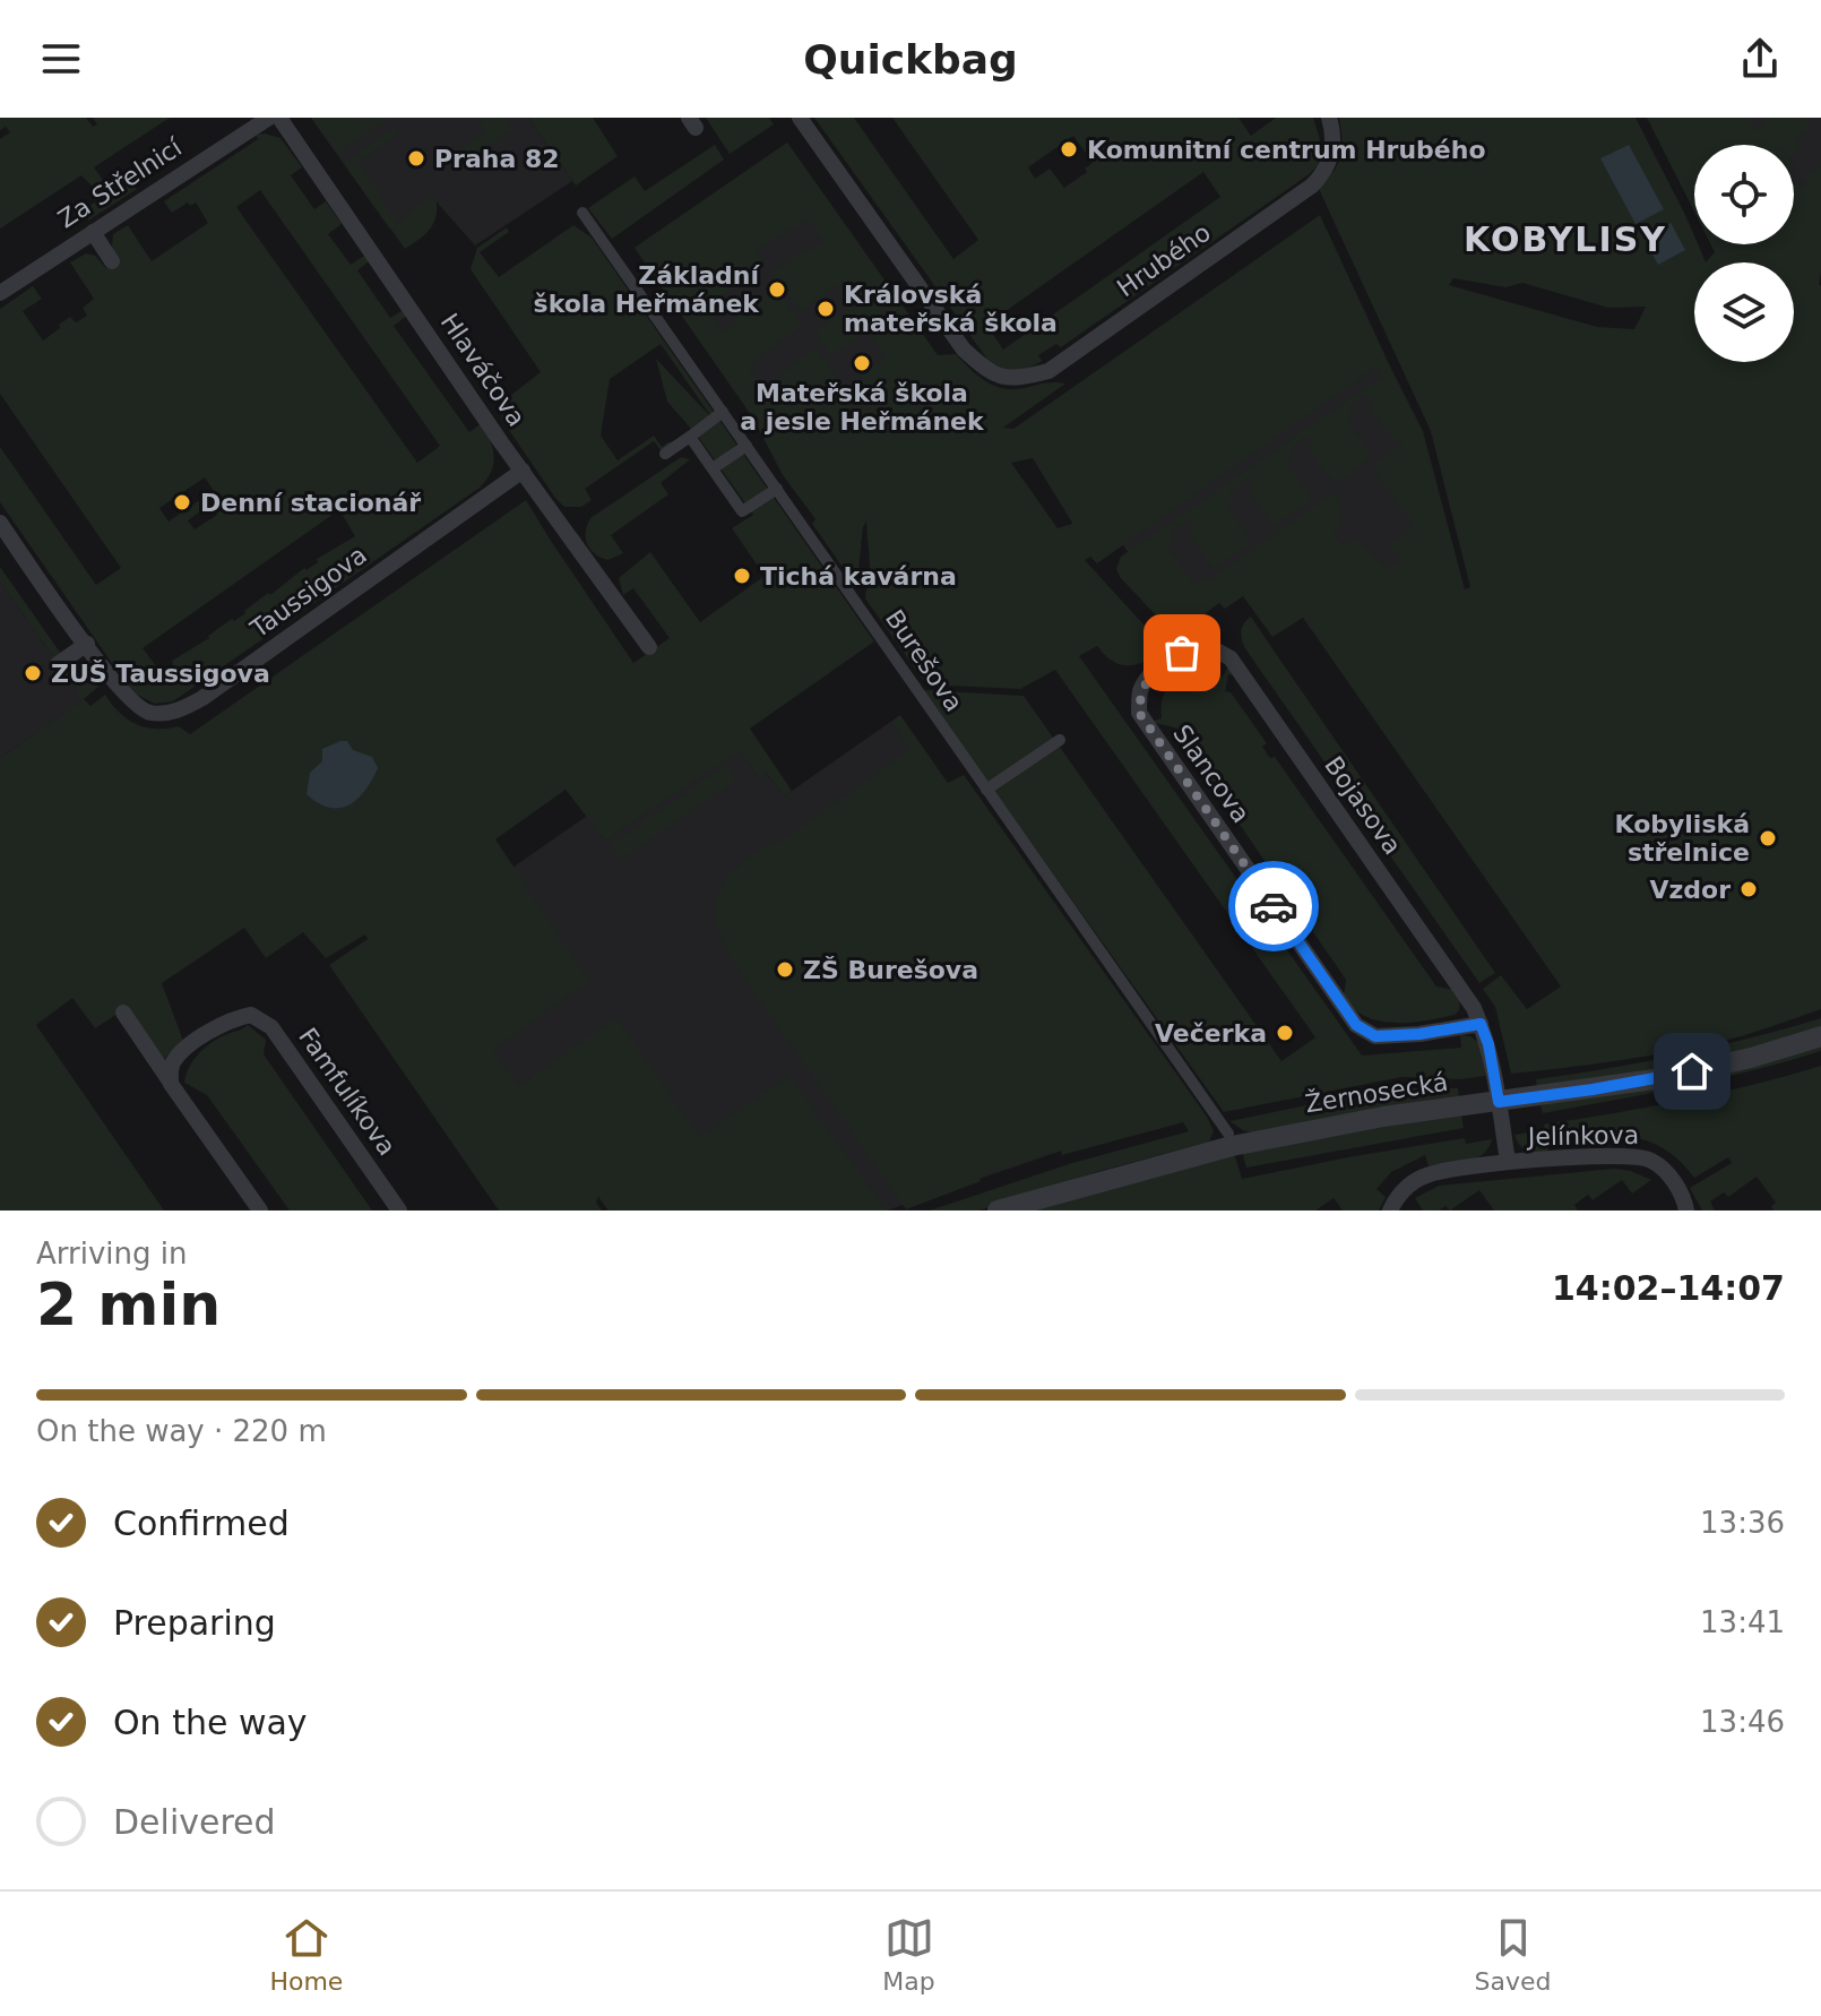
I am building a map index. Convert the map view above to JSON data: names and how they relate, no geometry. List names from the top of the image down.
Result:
{
  "streets": {
    "street": [
      "Za Střelnicí",
      "Hrubého",
      "Hlaváčova",
      "Taussigova",
      "Burešova",
      "Slancova",
      "Bojasova",
      "Famfulíkova",
      "Žernosecká",
      "Jelínkova"
    ]
  },
  "crossings": [
    ["Hlaváčova", "Taussigova"],
    ["Slancova", "Bojasova"],
    ["Bojasova", "Žernosecká"],
    ["Bojasova", "Jelínkova"],
    ["Žernosecká", "Jelínkova"]
  ],
  "districts": ["KOBYLISY"],
  "places": [
    "Komunitní centrum Hrubého",
    "Praha 82",
    "Základní škola Heřmánek",
    "Královská mateřská škola",
    "Mateřská škola a jesle Heřmánek",
    "Denní stacionář",
    "Tichá kavárna",
    "ZUŠ Taussigova",
    "Kobyliská střelnice",
    "Vzdor",
    "ZŠ Burešova",
    "Večerka"
  ],
  "page": {
    "header": "Quickbag",
    "heading": ["2 min", "Arriving in", "14:02–14:07"],
    "bar": "On the way · 220 m",
    "list": [
      ["Confirmed", "13:36"],
      ["Preparing", "13:41"],
      ["On the way", "13:46"],
      "Delivered"
    ],
    "tabs": ["Home", "Map", "Saved"]
  }
}
